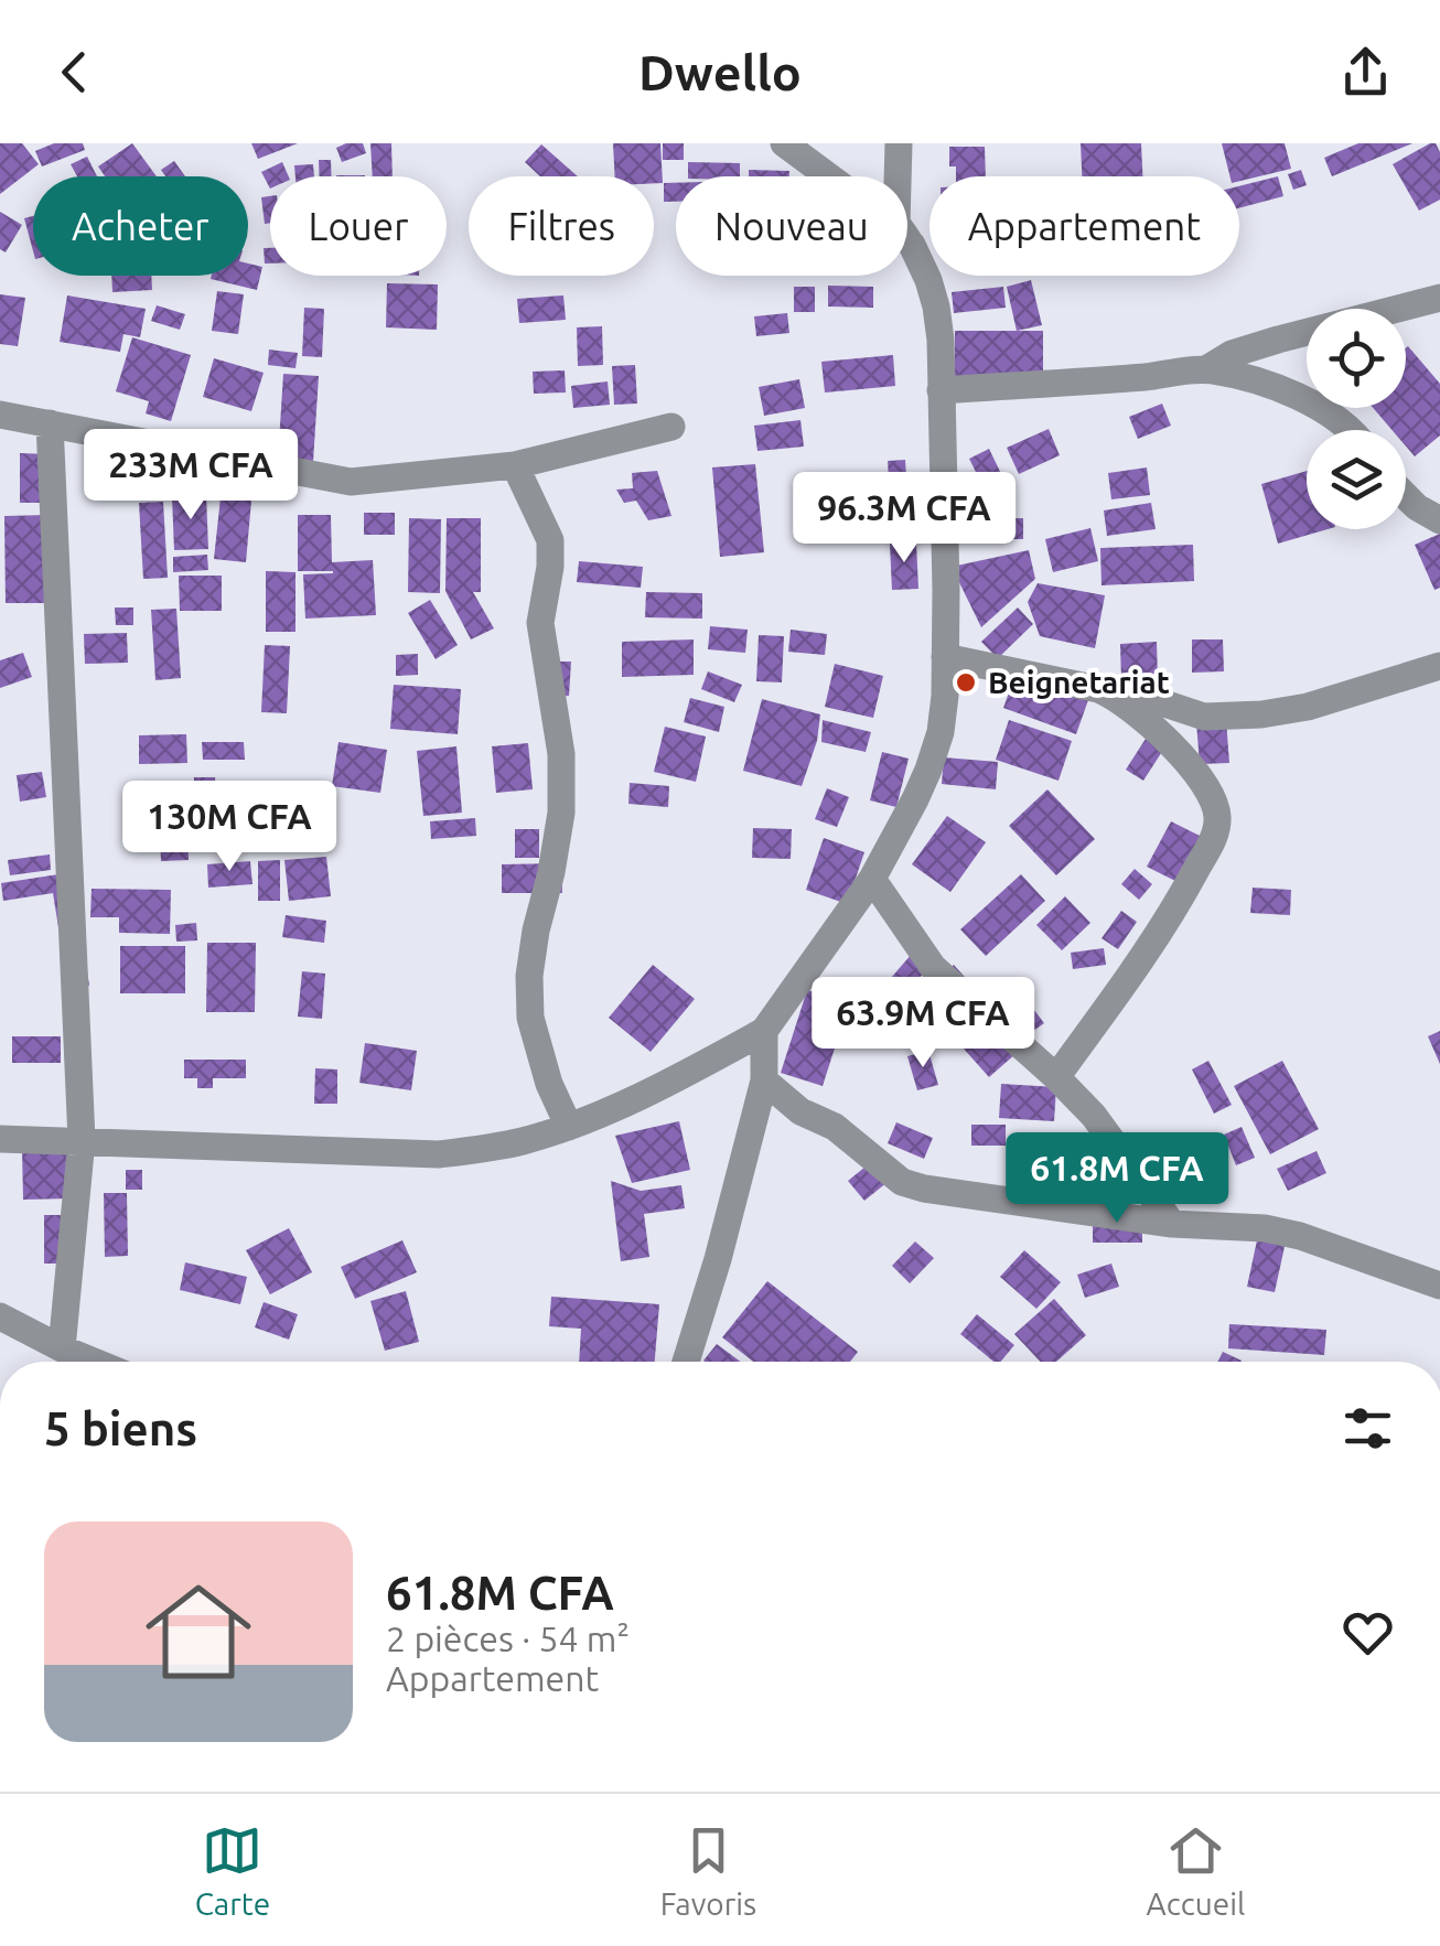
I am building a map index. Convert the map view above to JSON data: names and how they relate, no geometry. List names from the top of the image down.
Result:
{
  "places": ["Beignetariat"],
  "page": {
    "header": "Dwello",
    "chip": [
      "Acheter",
      "Louer",
      "Filtres",
      "Nouveau",
      "Appartement"
    ],
    "price": [
      "233M CFA",
      "96.3M CFA",
      "130M CFA",
      "63.9M CFA",
      "61.8M CFA"
    ],
    "heading": "5 biens",
    "list": [
      {
        "name": "61.8M CFA",
        "note": "2 pièces · 54 m² · Appartement"
      }
    ],
    "tabs": ["Carte", "Favoris", "Accueil"]
  }
}
